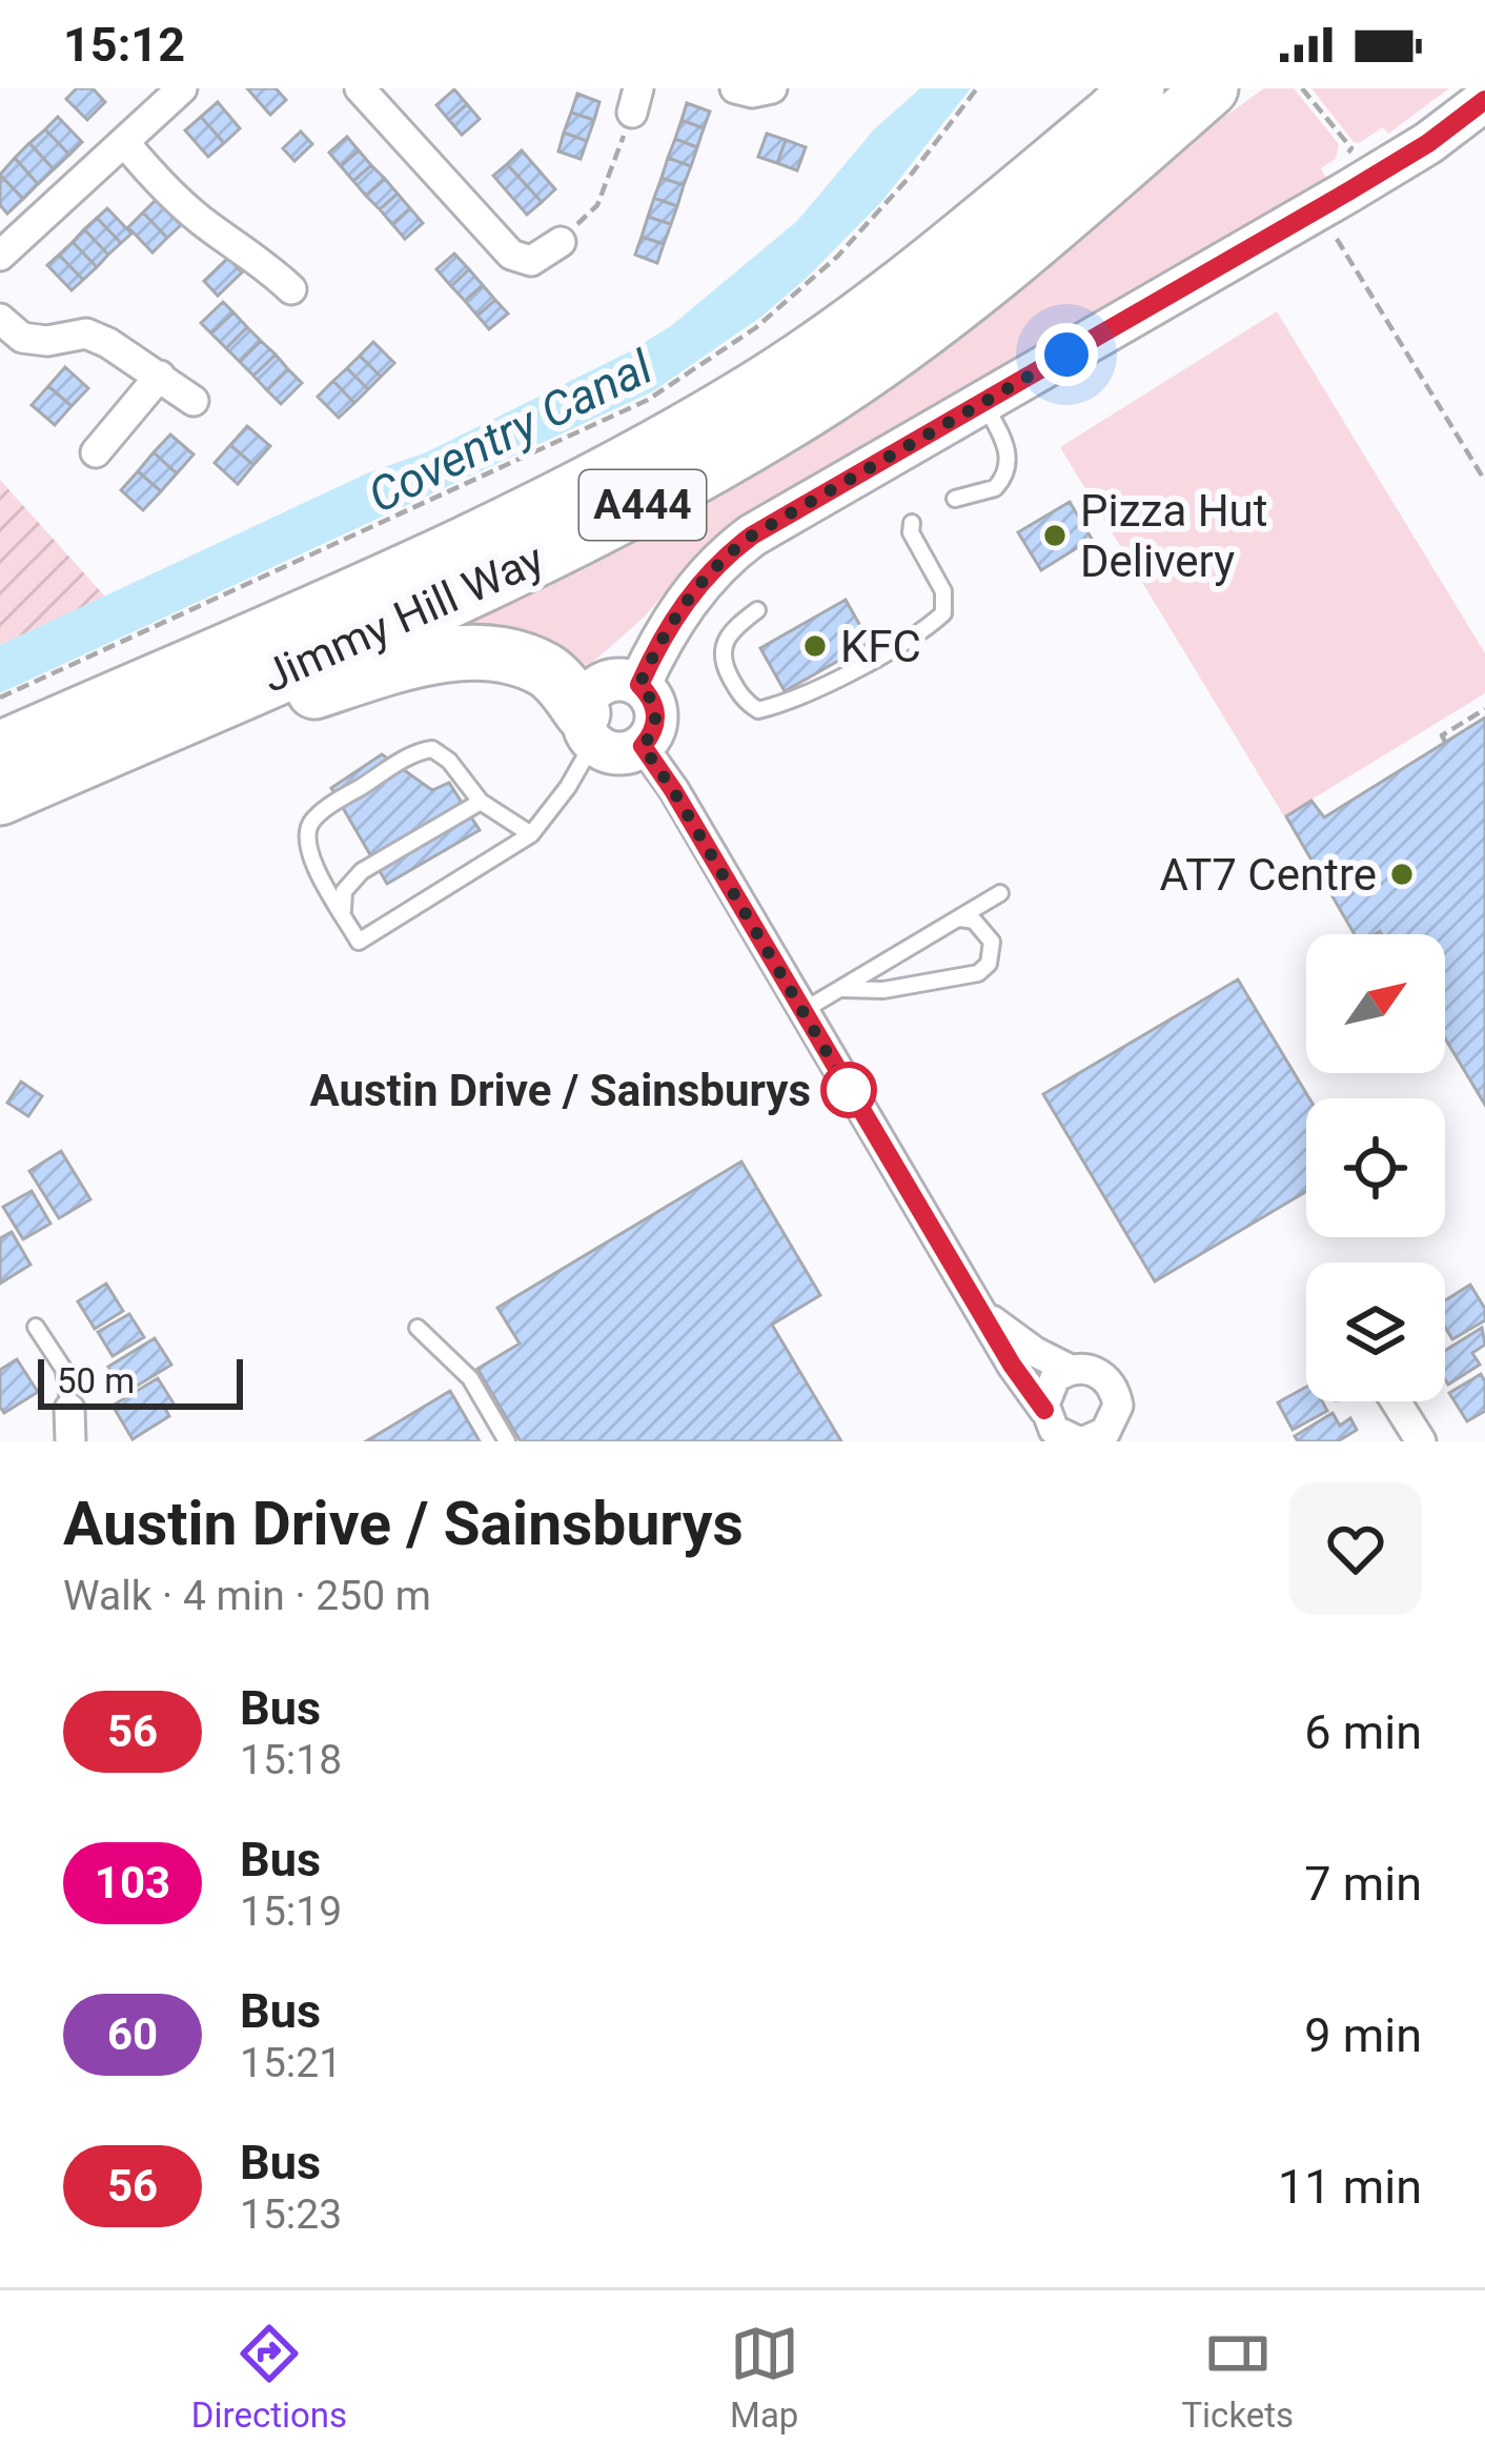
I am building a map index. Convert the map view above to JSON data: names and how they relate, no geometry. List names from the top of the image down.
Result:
{
  "streets": {
    "highway": ["A444", "Jimmy Hill Way"]
  },
  "water": ["Coventry Canal"],
  "places": [
    "Pizza Hut Delivery",
    "KFC",
    "AT7 Centre",
    "Austin Drive / Sainsburys"
  ],
  "lines": ["bus line 56"],
  "scale_bar": "50 m",
  "north": "top right",
  "page": {
    "status": "15:12",
    "scale": "50 m",
    "heading": ["Austin Drive / Sainsburys", "Walk · 4 min · 250 m"],
    "list": [
      {
        "mark": "56",
        "name": "Bus",
        "note": "15:18",
        "value": "6 min"
      },
      {
        "mark": "103",
        "name": "Bus",
        "note": "15:19",
        "value": "7 min"
      },
      {
        "mark": "60",
        "name": "Bus",
        "note": "15:21",
        "value": "9 min"
      },
      {
        "mark": "56",
        "name": "Bus",
        "note": "15:23",
        "value": "11 min"
      }
    ],
    "tabs": ["Directions", "Map", "Tickets"]
  }
}
